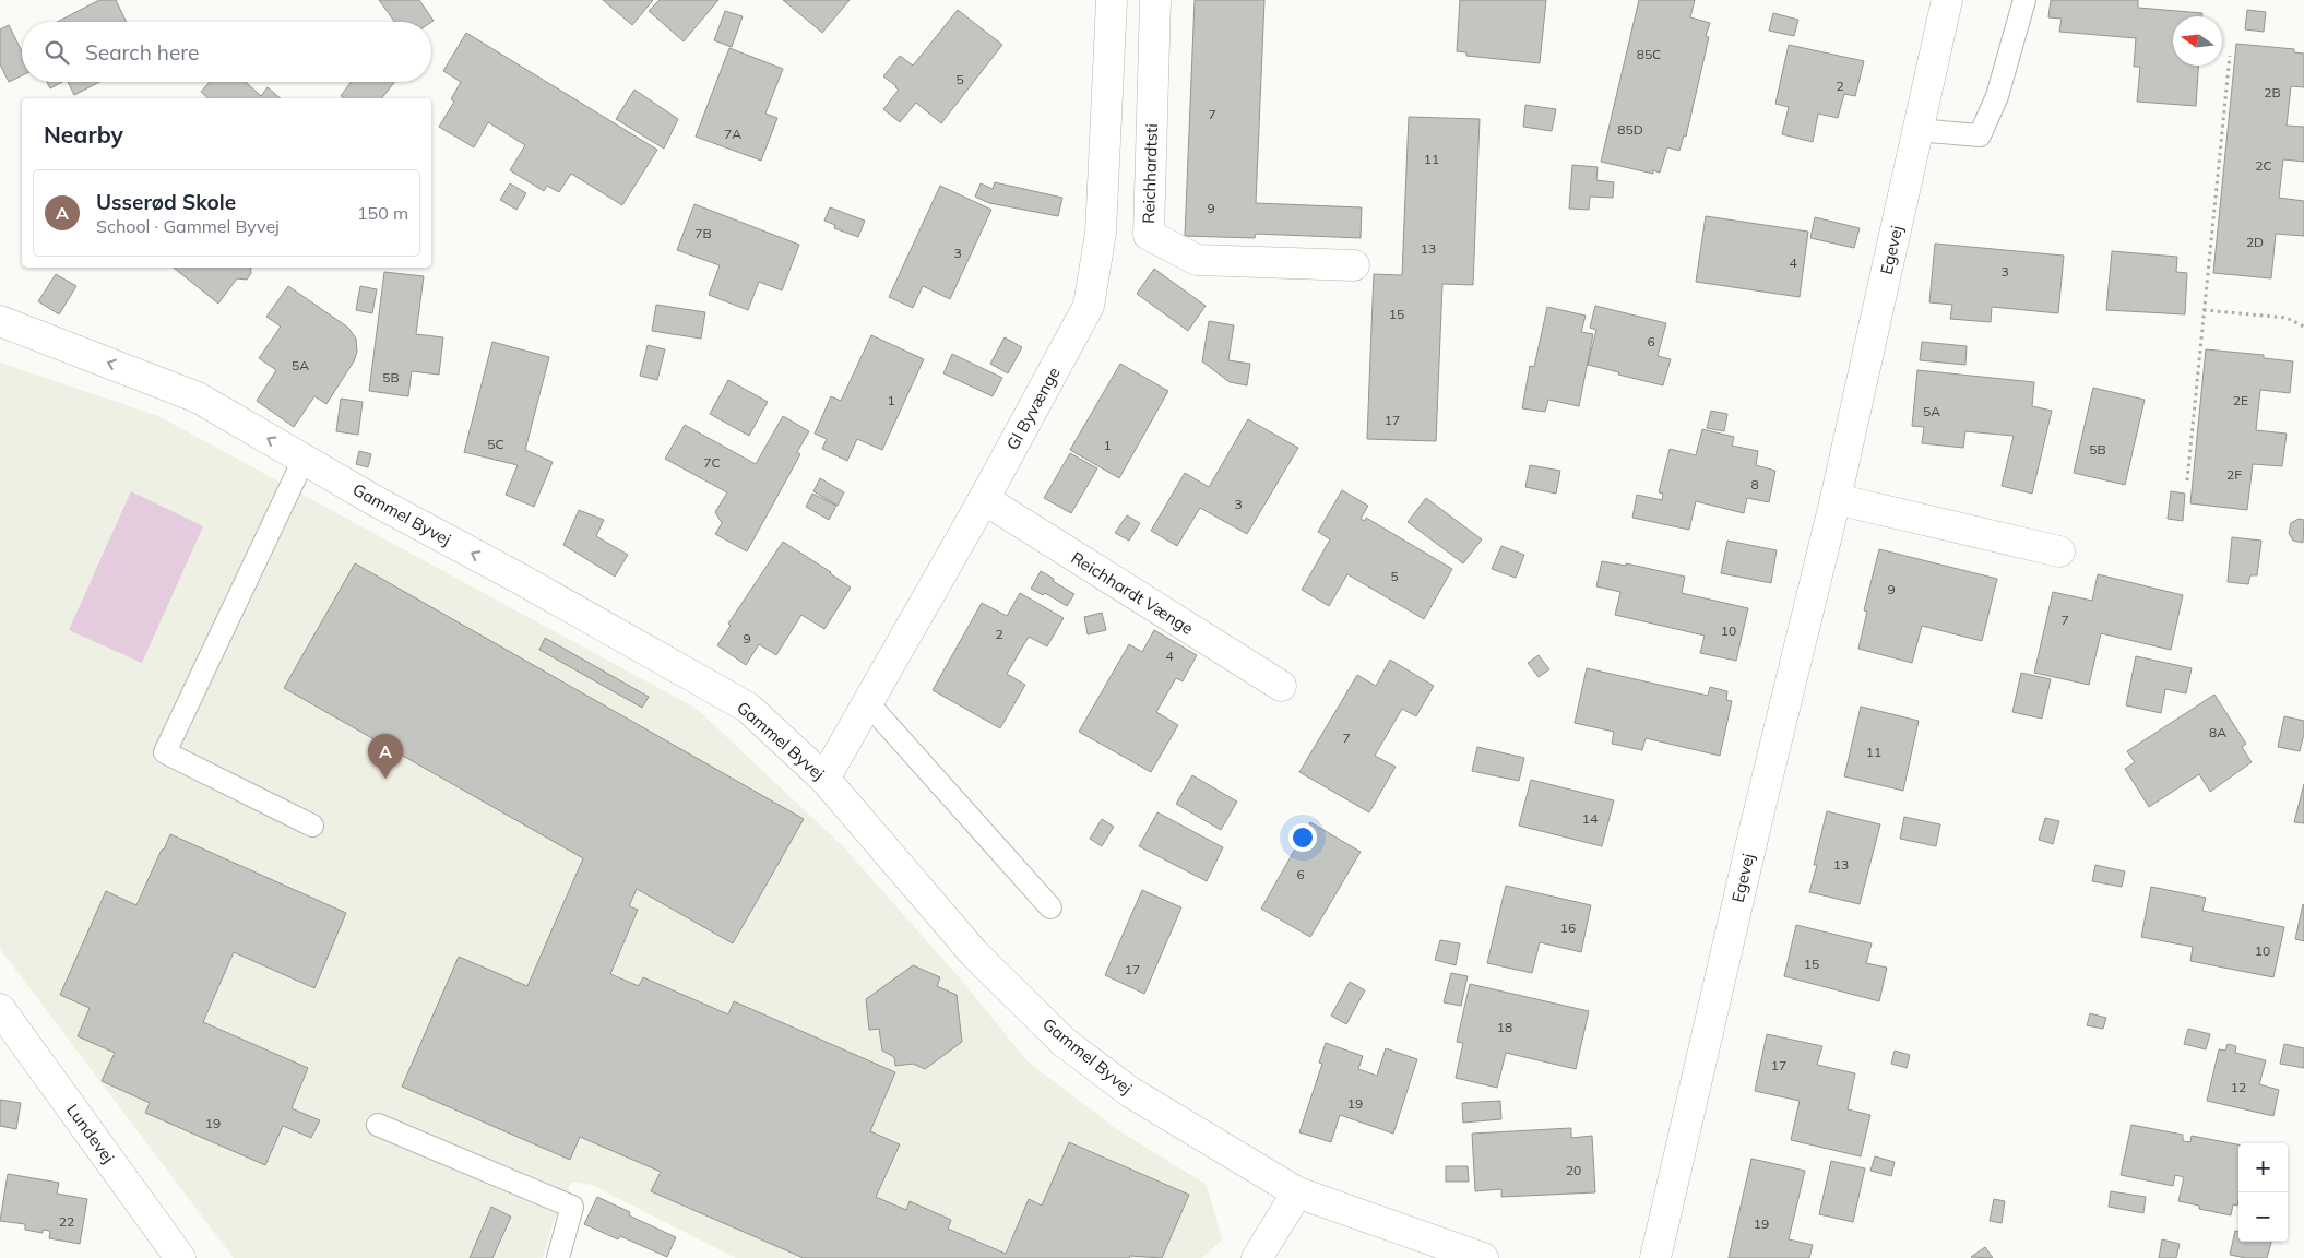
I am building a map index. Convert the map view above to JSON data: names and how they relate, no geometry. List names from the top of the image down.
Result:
{
  "streets": {
    "street": [
      "Reichhardtsti",
      "Egevej",
      "Gl Byvænge",
      "Gammel Byvej",
      "Reichhardt Vænge",
      "Lundevej"
    ]
  },
  "crossings": [
    ["Gl Byvænge", "Gammel Byvej"],
    ["Gl Byvænge", "Reichhardt Vænge"]
  ],
  "one_way": ["Gammel Byvej"],
  "house_numbers": [
    "85C",
    "5",
    "2",
    "2B",
    "7",
    "85D",
    "7A",
    "11",
    "2C",
    "9",
    "7B",
    "2D",
    "13",
    "3",
    "4",
    "3",
    "15",
    "6",
    "5A",
    "5B",
    "1",
    "2E",
    "5A",
    "17",
    "5C",
    "1",
    "5B",
    "7C",
    "2F",
    "8",
    "3",
    "5",
    "9",
    "7",
    "10",
    "2",
    "9",
    "4",
    "8A",
    "7",
    "11",
    "14",
    "13",
    "6",
    "16",
    "10",
    "15",
    "17",
    "18",
    "17",
    "12",
    "19",
    "19",
    "20",
    "22",
    "19"
  ],
  "north": "left",
  "page": {
    "search": "Search here",
    "heading": "Nearby",
    "list": [
      {
        "mark": "A",
        "name": "Usserød Skole",
        "note": "School · Gammel Byvej",
        "value": "150 m"
      }
    ],
    "pins": "A",
    "map_buttons": ["+", "−"]
  }
}
